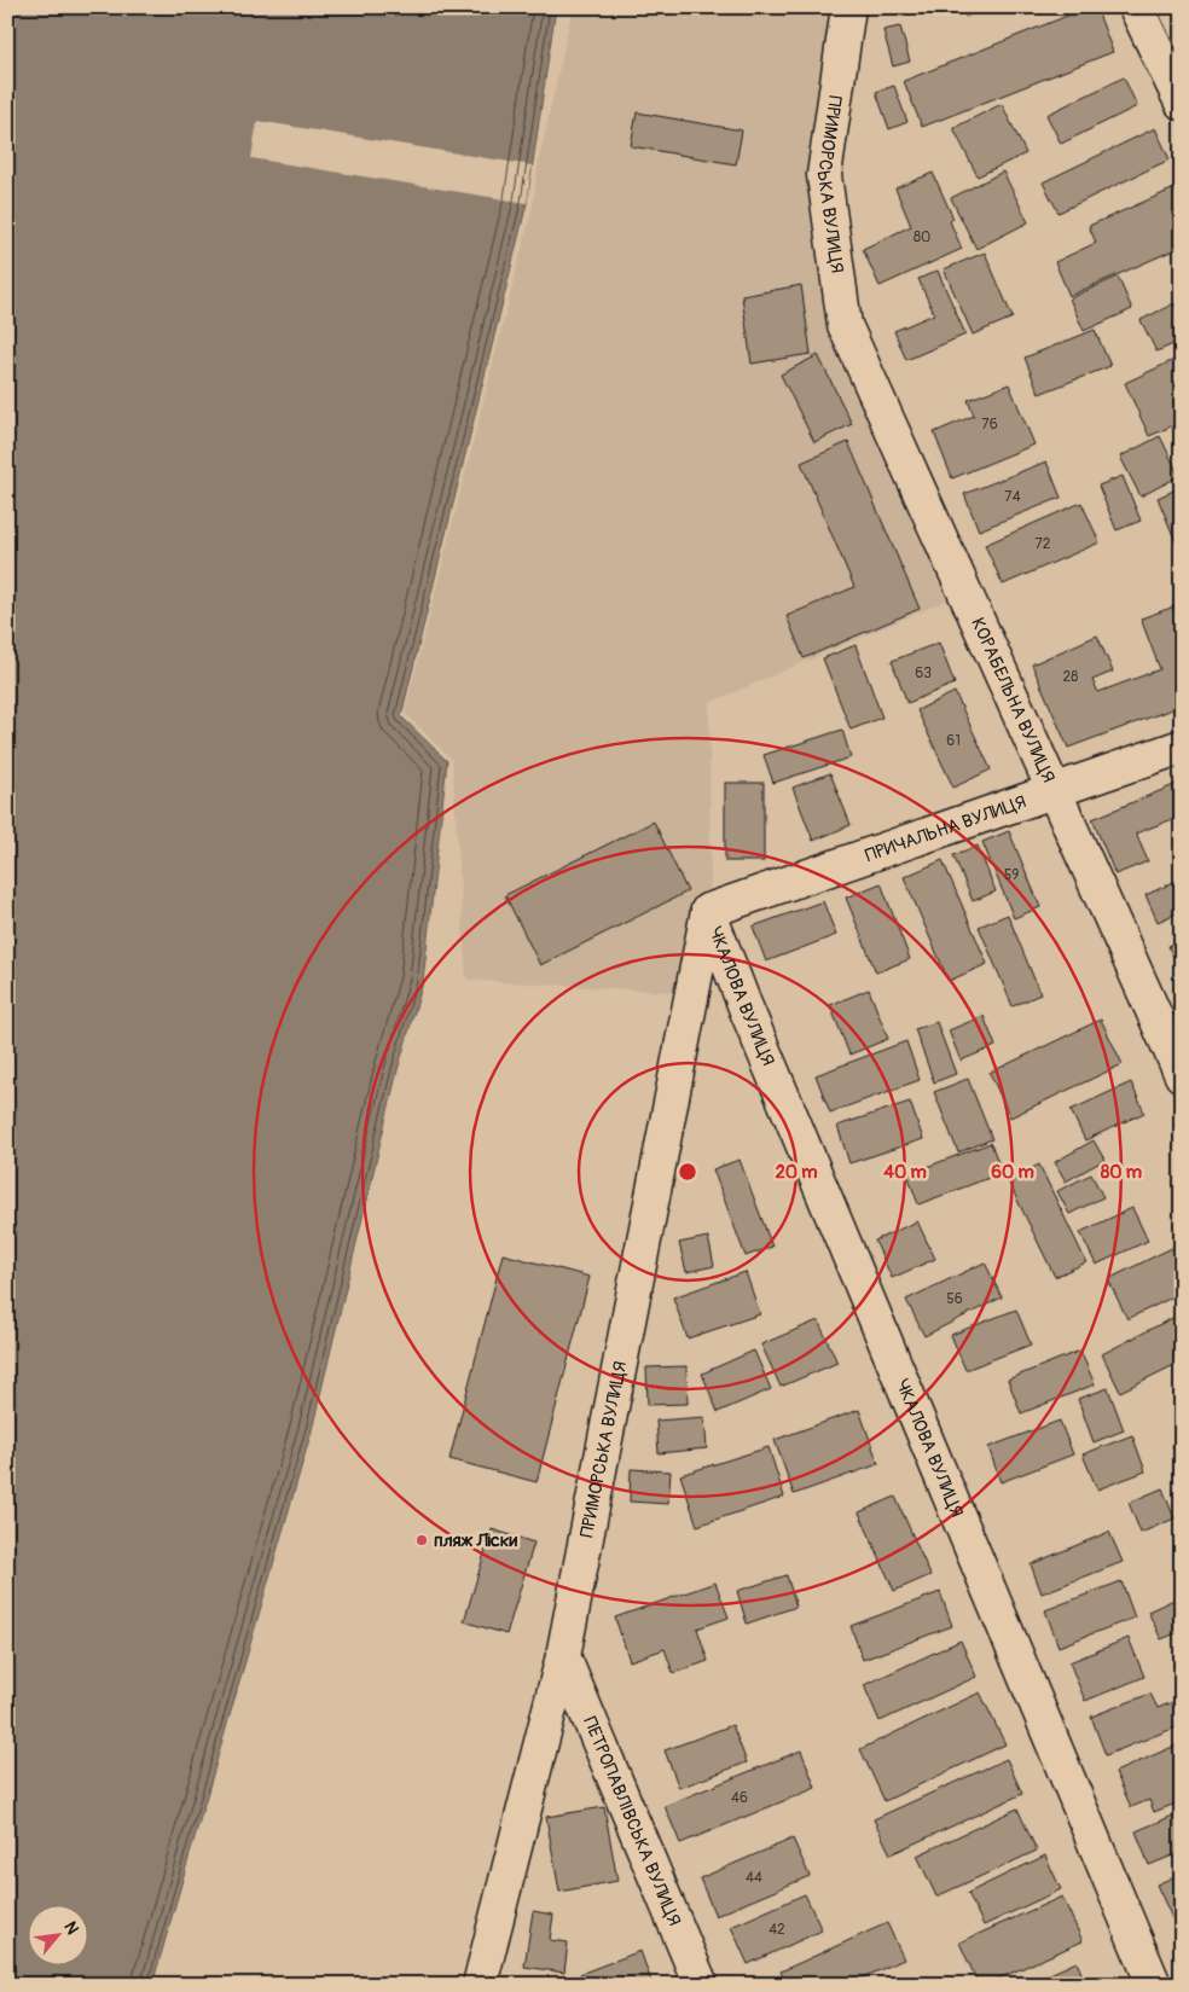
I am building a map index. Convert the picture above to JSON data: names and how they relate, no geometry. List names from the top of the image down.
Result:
{
  "streets": {
    "street": [
      "ПРИМОРСЬКА ВУЛИЦЯ",
      "КОРАБЕЛЬНА ВУЛИЦЯ",
      "ПРИЧАЛЬНА ВУЛИЦЯ",
      "ЧКАЛОВА ВУЛИЦЯ",
      "ПЕТРОПАВЛІВСЬКА ВУЛИЦЯ"
    ]
  },
  "crossings": [
    ["ПРИМОРСЬКА ВУЛИЦЯ", "КОРАБЕЛЬНА ВУЛИЦЯ"],
    ["ПРИМОРСЬКА ВУЛИЦЯ", "ПРИЧАЛЬНА ВУЛИЦЯ"],
    ["ПРИМОРСЬКА ВУЛИЦЯ", "ЧКАЛОВА ВУЛИЦЯ"],
    ["ПРИМОРСЬКА ВУЛИЦЯ", "ПЕТРОПАВЛІВСЬКА ВУЛИЦЯ"],
    ["КОРАБЕЛЬНА ВУЛИЦЯ", "ПРИЧАЛЬНА ВУЛИЦЯ"],
    ["ПРИЧАЛЬНА ВУЛИЦЯ", "ЧКАЛОВА ВУЛИЦЯ"]
  ],
  "places": ["пляж Ліски"],
  "house_numbers": [
    "80",
    "76",
    "74",
    "72",
    "63",
    "28",
    "61",
    "59",
    "56",
    "46",
    "44",
    "42"
  ],
  "north": "top right",
  "rings": [
    "20 m",
    "40 m",
    "60 m",
    "80 m"
  ]
}
